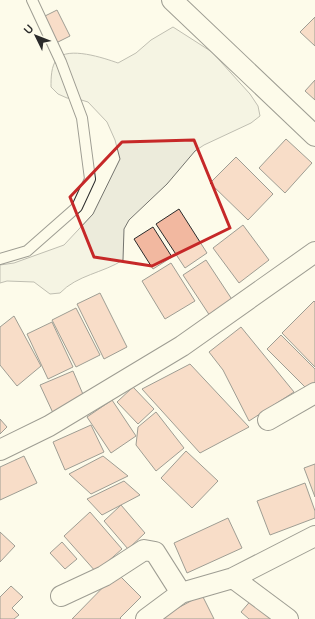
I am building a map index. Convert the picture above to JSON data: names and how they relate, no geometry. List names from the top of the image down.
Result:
{
  "north": "top left"
}
